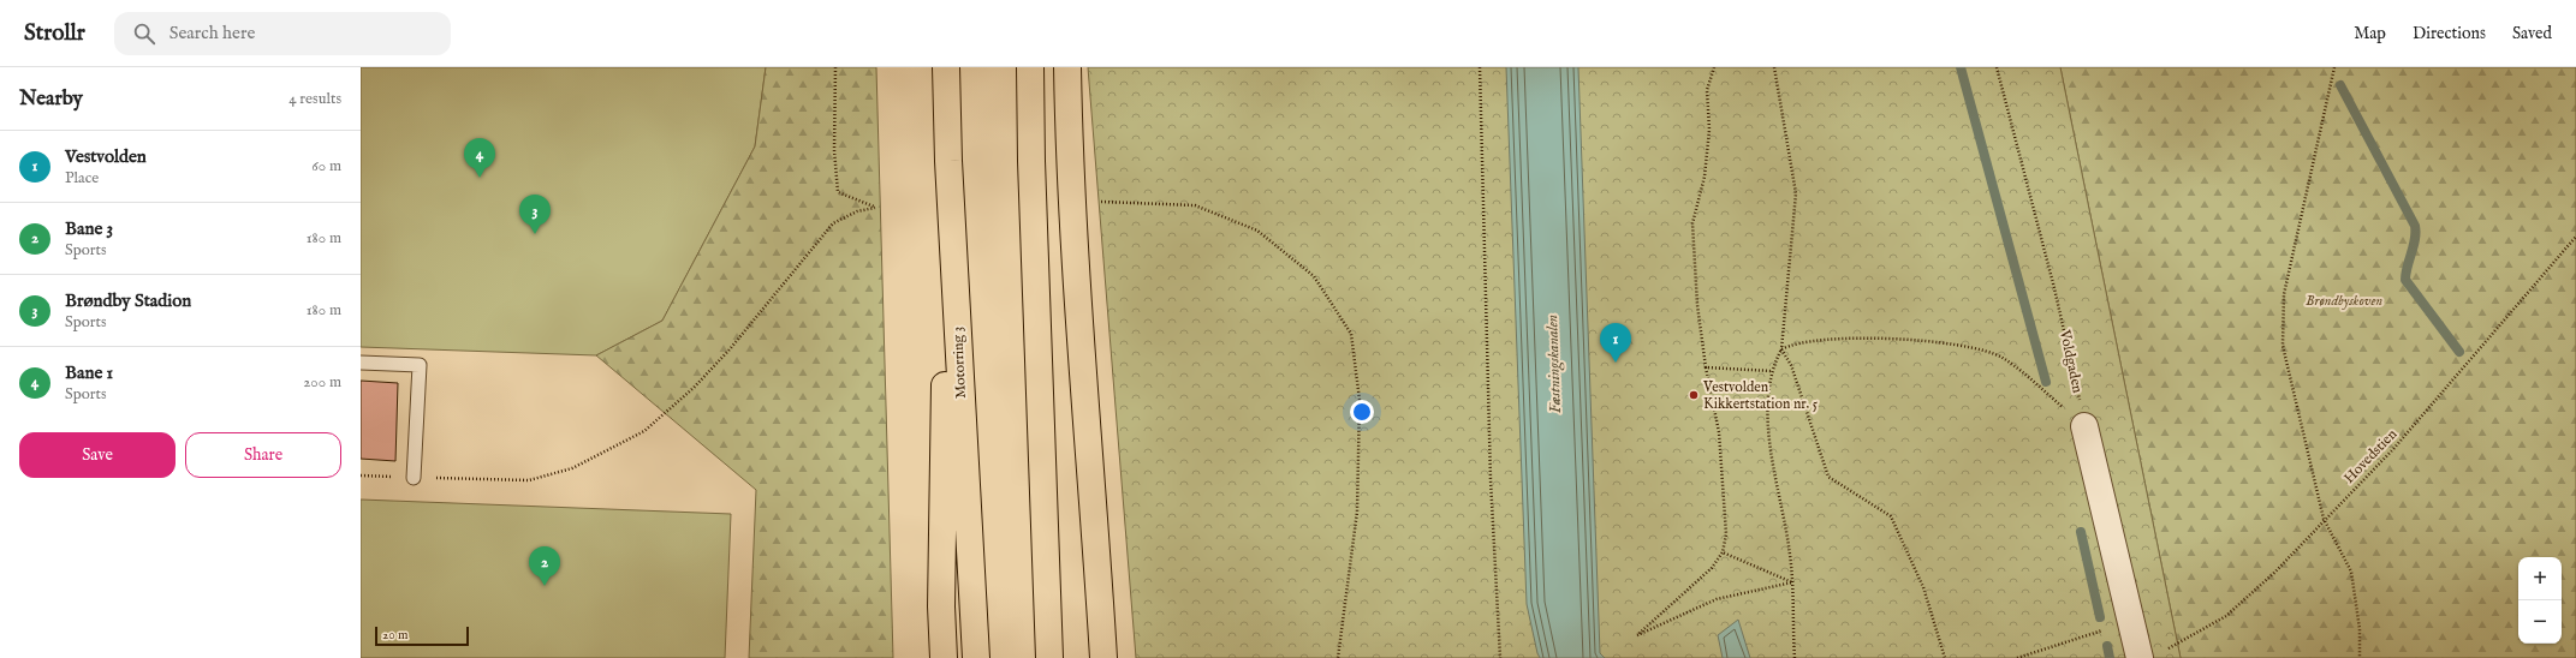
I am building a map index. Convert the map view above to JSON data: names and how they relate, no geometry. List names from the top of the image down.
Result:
{
  "streets": {
    "highway": ["Motorring 3"],
    "path": ["Voldgaden", "Hovedstien"]
  },
  "water": ["Fæstningskanalen"],
  "parks": ["Brøndbyskoven"],
  "places": ["Vestvolden Kikkertstation nr. 5"],
  "scale_bar": "20 m",
  "page": {
    "header": "Strollr",
    "search": "Search here",
    "nav": ["Map", "Directions", "Saved"],
    "heading": ["Nearby", "4 results"],
    "list": [
      {
        "mark": "1",
        "name": "Vestvolden",
        "note": "Place",
        "value": "60 m"
      },
      {
        "mark": "2",
        "name": "Bane 3",
        "note": "Sports",
        "value": "180 m"
      },
      {
        "mark": "3",
        "name": "Brøndby Stadion",
        "note": "Sports",
        "value": "180 m"
      },
      {
        "mark": "4",
        "name": "Bane 1",
        "note": "Sports",
        "value": "200 m"
      }
    ],
    "pins": [
      "4",
      "3",
      "1",
      "2"
    ],
    "buttons": ["Save", "Share"],
    "map_buttons": ["+", "−"],
    "scale": "20 m"
  }
}
